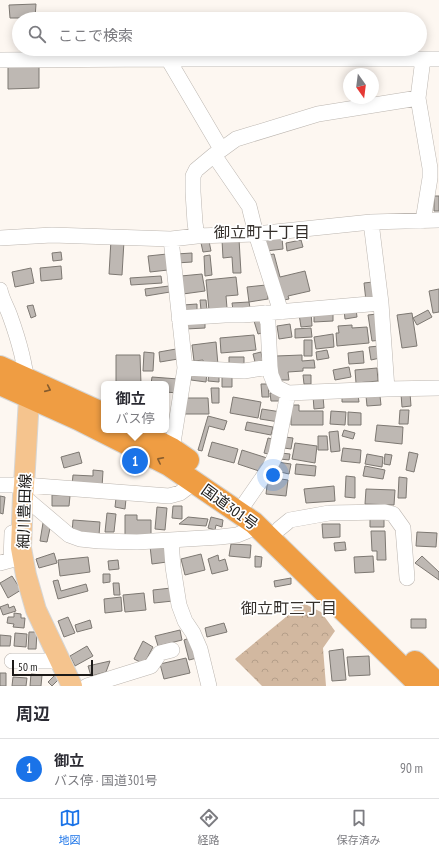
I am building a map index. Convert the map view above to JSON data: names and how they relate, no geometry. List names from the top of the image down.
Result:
{
  "streets": {
    "highway": ["国道301号"],
    "main road": ["細川豊田線"]
  },
  "crossings": [
    ["国道301号", "細川豊田線"]
  ],
  "districts": ["御立町十丁目", "御立町三丁目"],
  "scale_bar": "50 m",
  "north": "bottom",
  "page": {
    "search": "ここで検索",
    "popup": ["御立", "バス停"],
    "pins": "1",
    "scale": "50 m",
    "heading": "周辺",
    "list": [
      {
        "mark": "1",
        "name": "御立",
        "note": "バス停 · 国道301号",
        "value": "90 m"
      }
    ],
    "nav": ["地図", "経路", "保存済み"]
  }
}
